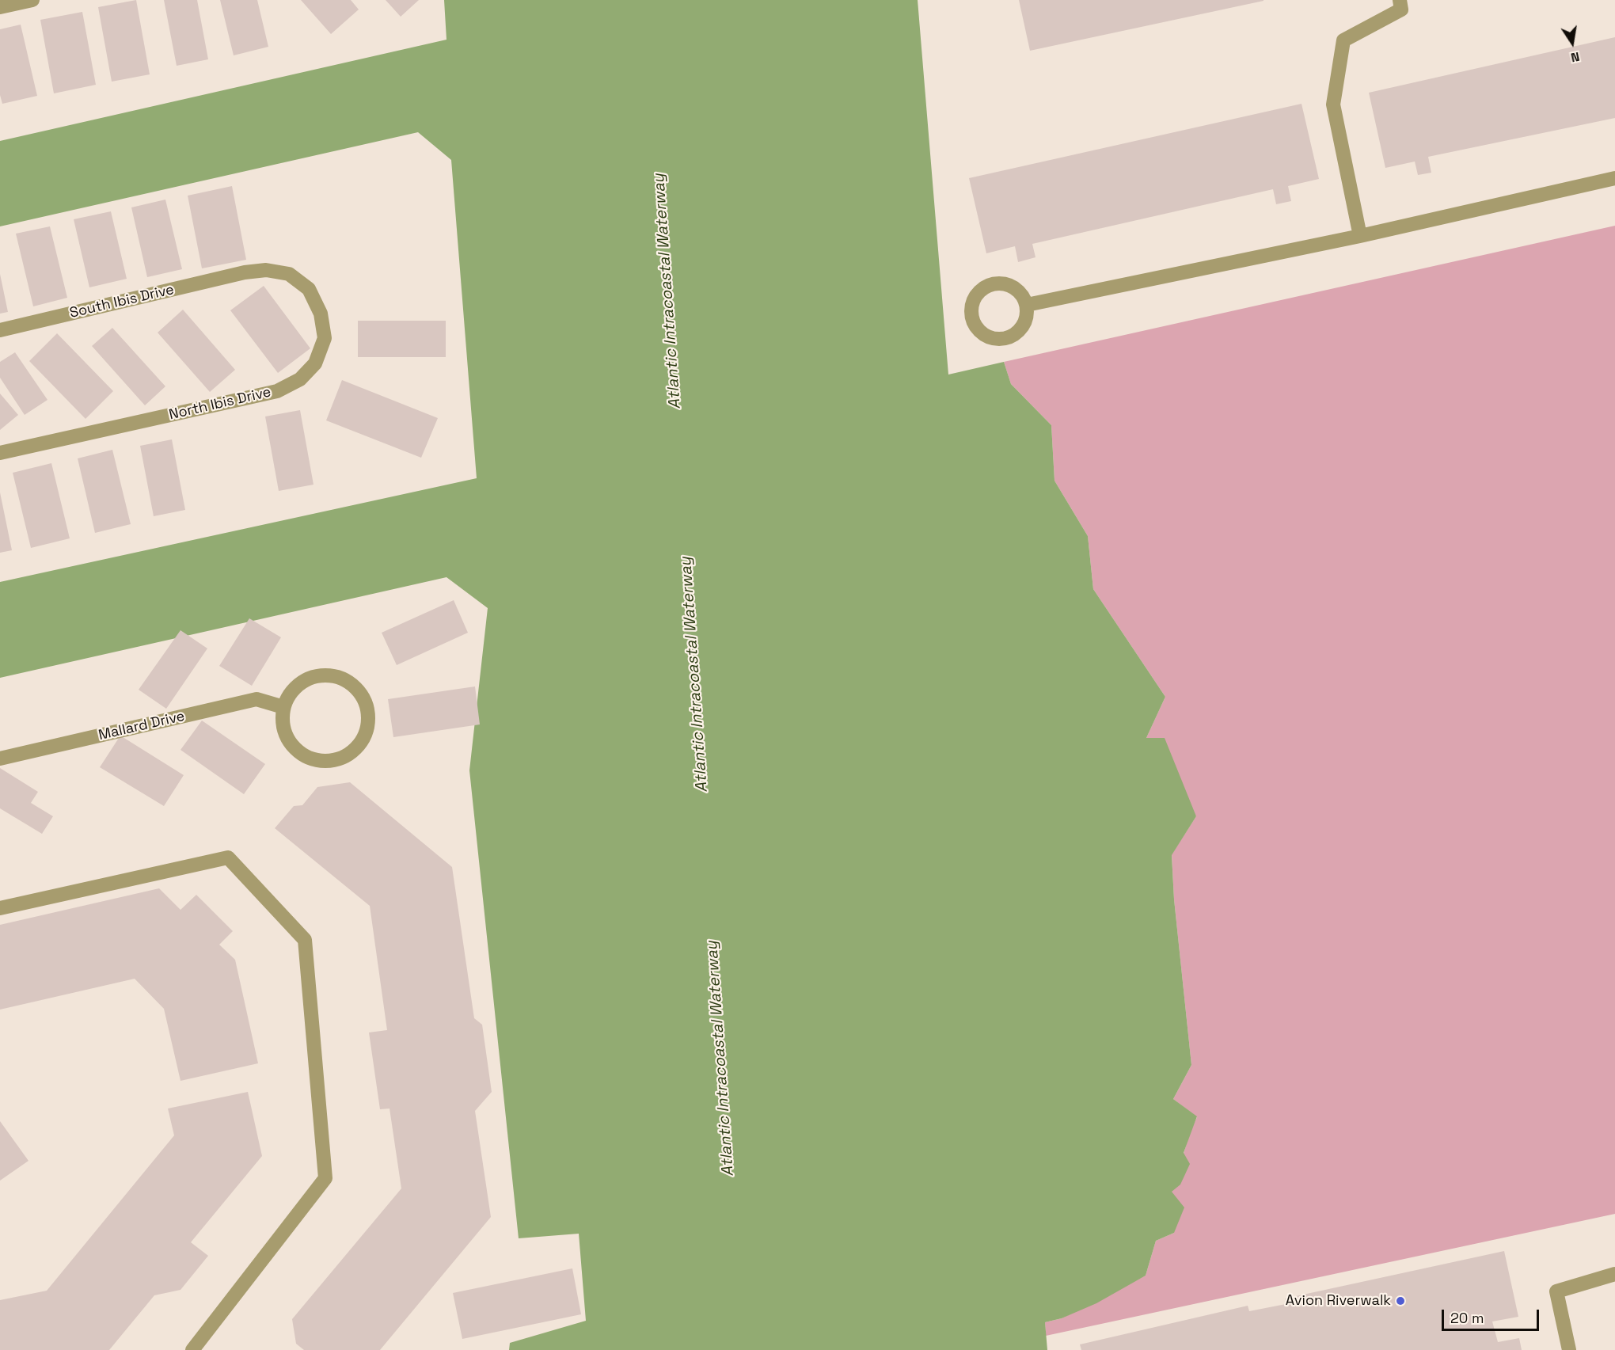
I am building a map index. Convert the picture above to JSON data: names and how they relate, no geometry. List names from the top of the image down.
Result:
{
  "streets": {
    "street": ["South Ibis Drive", "North Ibis Drive", "Mallard Drive"]
  },
  "crossings": [
    ["South Ibis Drive", "North Ibis Drive"]
  ],
  "water": ["Atlantic Intracoastal Waterway"],
  "places": ["Avion Riverwalk"],
  "scale_bar": "20 m",
  "north": "bottom"
}
